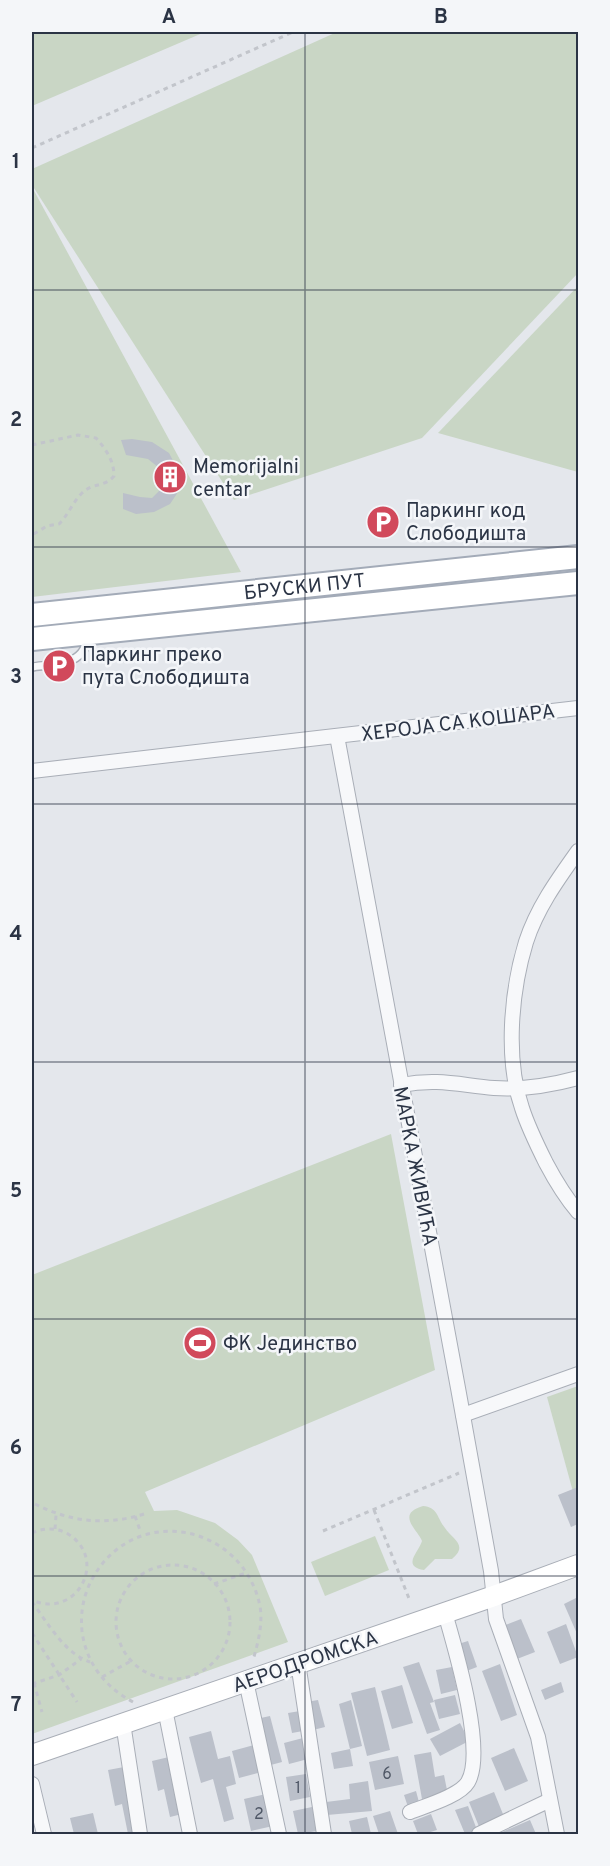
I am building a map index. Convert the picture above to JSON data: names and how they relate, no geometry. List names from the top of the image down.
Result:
{
  "streets": {
    "main road": ["БРУСКИ ПУТ"],
    "street": ["ХЕРОЈА СА КОШАРА", "МАРКА ЖИВИЋА", "АЕРОДРОМСКА"]
  },
  "crossings": [
    ["ХЕРОЈА СА КОШАРА", "МАРКА ЖИВИЋА"],
    ["МАРКА ЖИВИЋА", "АЕРОДРОМСКА"]
  ],
  "places": {
    "building": ["Memorijalni centar"],
    "parking": ["Паркинг код Слободишта", "Паркинг преко пута Слободишта"],
    "sports": ["ФК Јединство"]
  },
  "house_numbers": ["6", "1", "2"],
  "grid": {
    "columns": ["A", "B"],
    "rows": [
      "1",
      "2",
      "3",
      "4",
      "5",
      "6",
      "7"
    ]
  }
}
